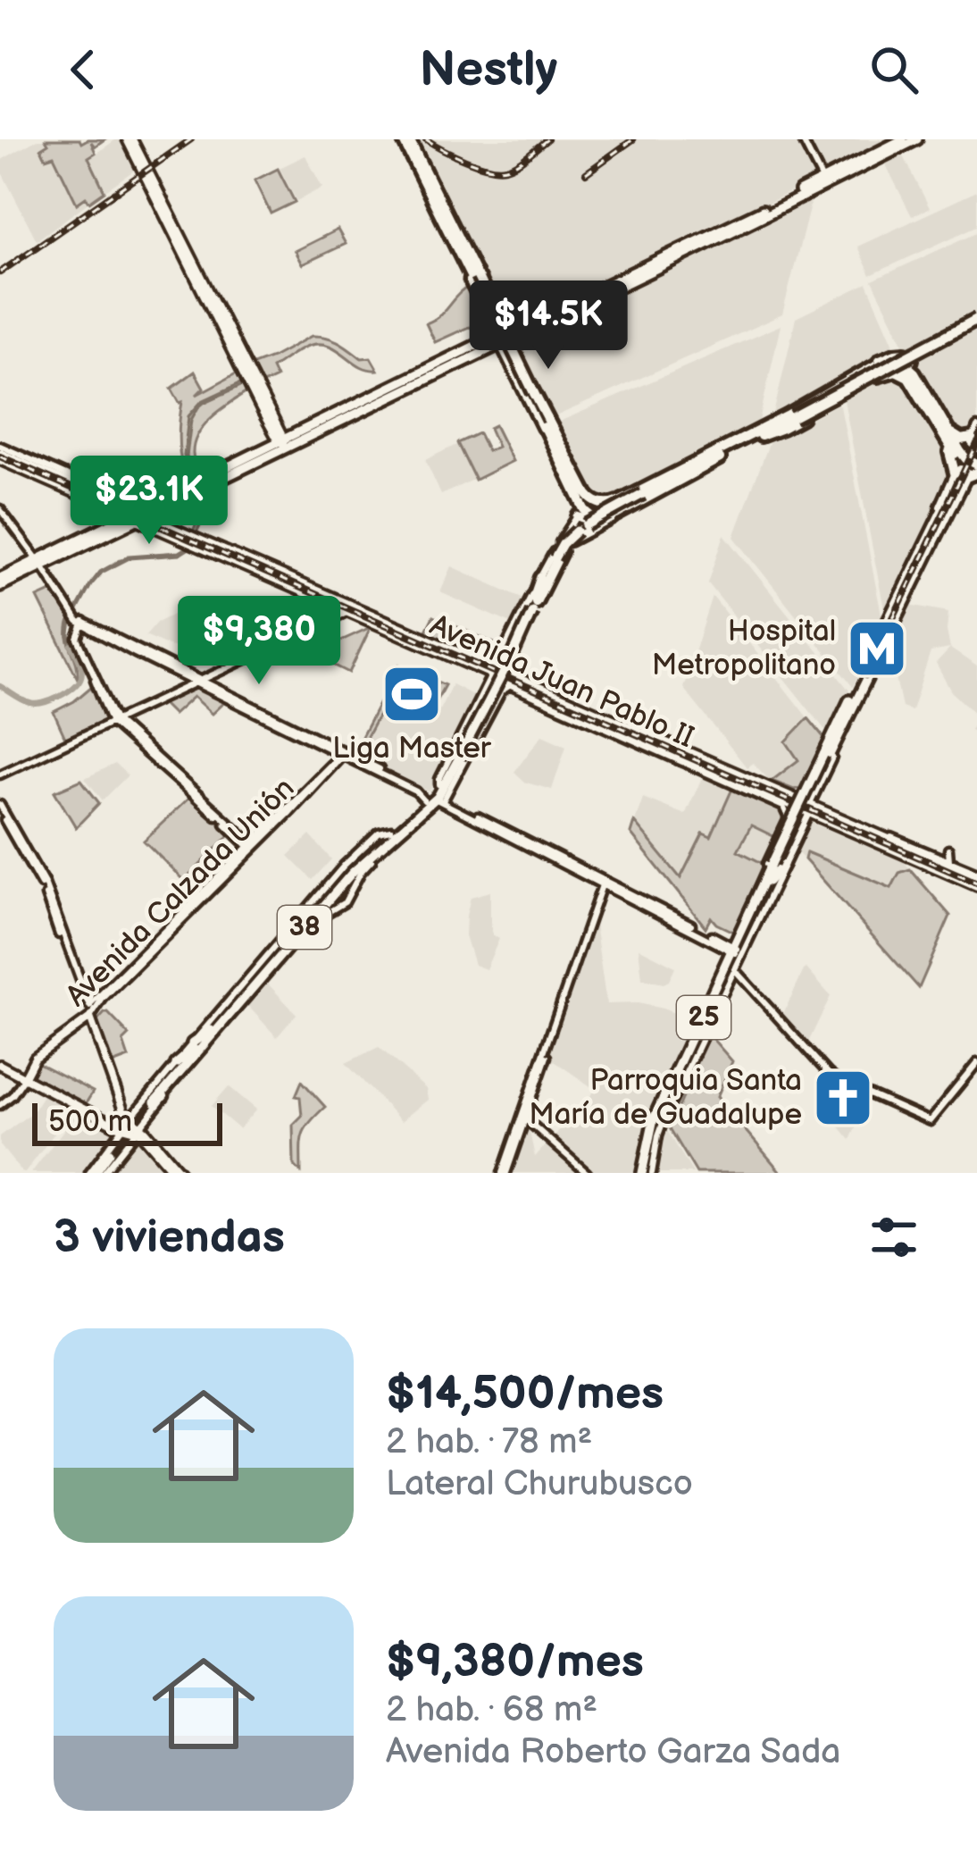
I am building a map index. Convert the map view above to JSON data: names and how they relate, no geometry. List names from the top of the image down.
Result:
{
  "streets": {
    "highway": ["38"],
    "main road": ["Avenida Juan Pablo II", "Avenida Calzada Unión", "25"]
  },
  "places": {
    "metro station": ["Hospital Metropolitano"],
    "sports": ["Liga Master"],
    "church": ["Parroquia Santa María de Guadalupe"]
  },
  "scale_bar": "500 m",
  "page": {
    "header": "Nestly",
    "price": ["$14.5K", "$23.1K", "$9,380"],
    "scale": "500 m",
    "heading": "3 viviendas",
    "list": [
      {
        "name": "$14,500/mes",
        "note": "2 hab. · 78 m² · Lateral Churubusco"
      },
      {
        "name": "$9,380/mes",
        "note": "2 hab. · 68 m² · Avenida Roberto Garza Sada"
      }
    ]
  }
}
